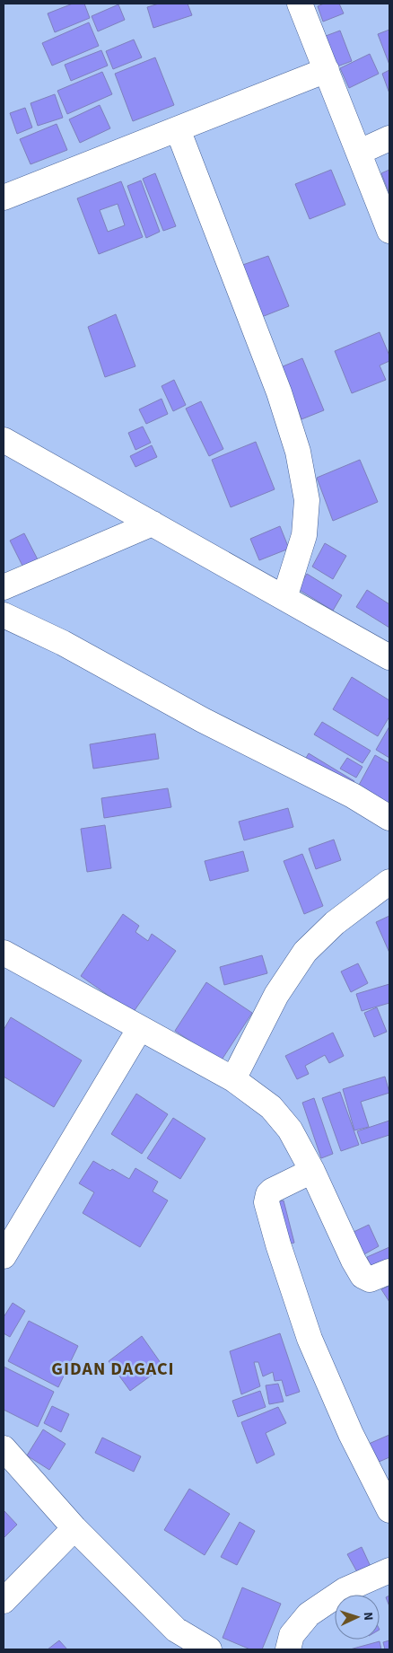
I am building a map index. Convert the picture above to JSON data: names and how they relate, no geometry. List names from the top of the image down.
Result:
{
  "districts": ["GIDAN DAGACI"],
  "north": "right"
}
